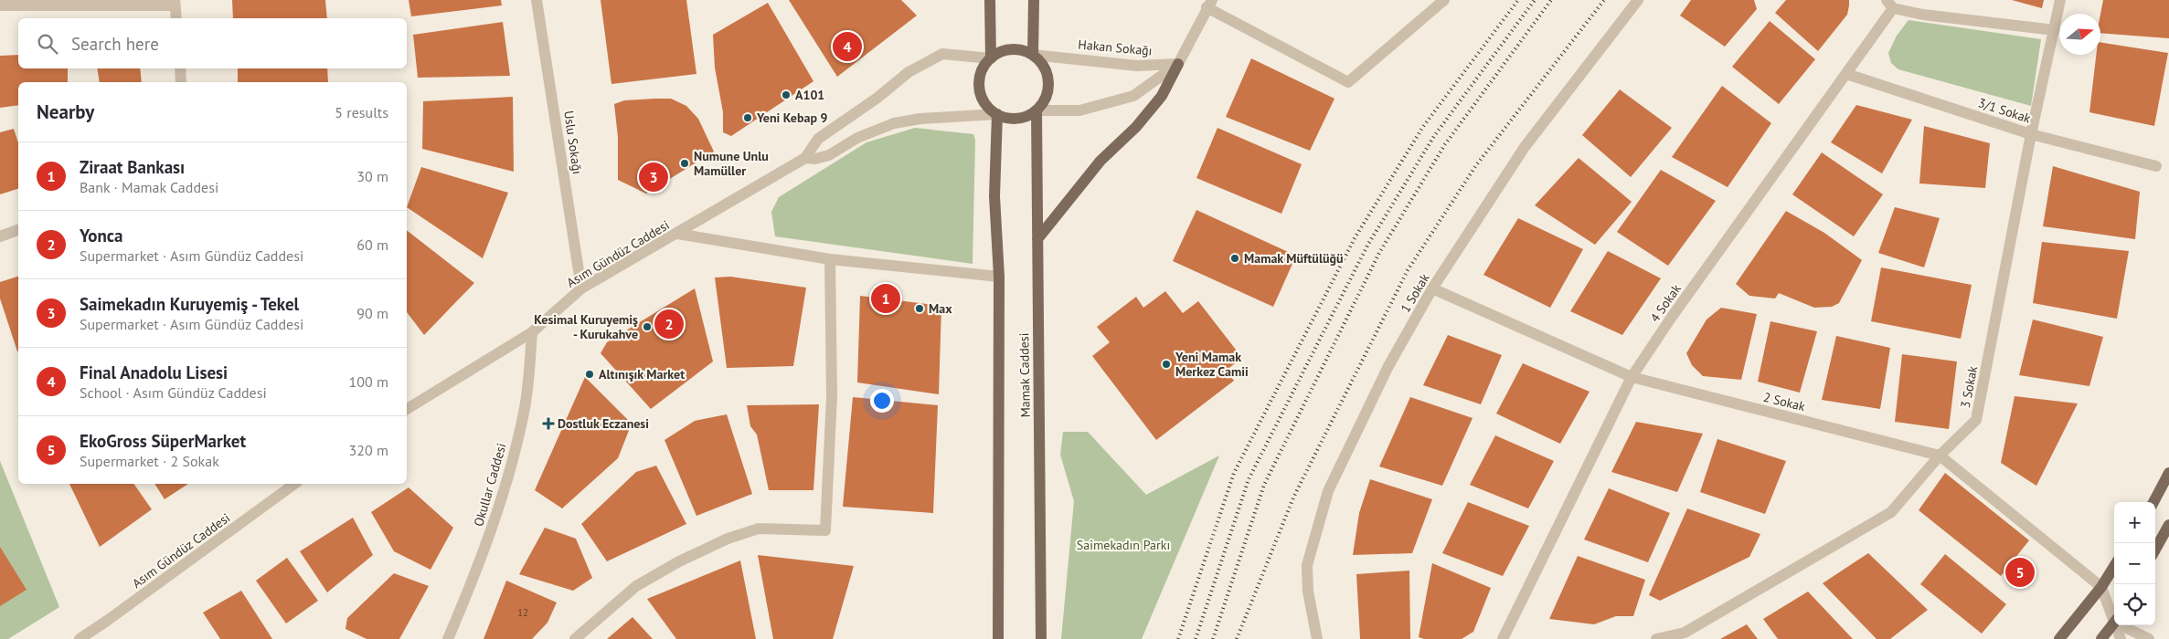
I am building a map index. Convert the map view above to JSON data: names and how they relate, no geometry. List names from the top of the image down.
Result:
{
  "streets": {
    "main road": ["Mamak Caddesi"],
    "street": [
      "Hakan Sokağı",
      "3/1 Sokak",
      "Uslu Sokağı",
      "Asım Gündüz Caddesi",
      "1 Sokak",
      "4 Sokak",
      "3 Sokak",
      "2 Sokak",
      "Okullar Caddesi"
    ]
  },
  "crossings": [
    ["Hakan Sokağı", "Asım Gündüz Caddesi"],
    ["Hakan Sokağı", "Mamak Caddesi"],
    ["3/1 Sokak", "4 Sokak"],
    ["3/1 Sokak", "3 Sokak"],
    ["Uslu Sokağı", "Asım Gündüz Caddesi"],
    ["Asım Gündüz Caddesi", "Mamak Caddesi"],
    ["Asım Gündüz Caddesi", "Okullar Caddesi"],
    ["1 Sokak", "2 Sokak"],
    ["4 Sokak", "2 Sokak"],
    ["3 Sokak", "2 Sokak"]
  ],
  "parks": ["Saimekadın Parkı"],
  "places": {
    "other": [
      "A101",
      "Yeni Kebap 9",
      "Numune Unlu Mamüller",
      "Mamak Müftülüğü",
      "Max",
      "Kesimal Kuruyemiş - Kurukahve",
      "Yeni Mamak Merkez Camii",
      "Altınışık Market"
    ],
    "health": ["Dostluk Eczanesi"]
  },
  "house_numbers": ["12"],
  "north": "right",
  "page": {
    "search": "Search here",
    "pins": [
      "4",
      "3",
      "1",
      "2",
      "5"
    ],
    "heading": ["Nearby", "5 results"],
    "list": [
      {
        "mark": "1",
        "name": "Ziraat Bankası",
        "note": "Bank · Mamak Caddesi",
        "value": "30 m"
      },
      {
        "mark": "2",
        "name": "Yonca",
        "note": "Supermarket · Asım Gündüz Caddesi",
        "value": "60 m"
      },
      {
        "mark": "3",
        "name": "Saimekadın Kuruyemiş - Tekel",
        "note": "Supermarket · Asım Gündüz Caddesi",
        "value": "90 m"
      },
      {
        "mark": "4",
        "name": "Final Anadolu Lisesi",
        "note": "School · Asım Gündüz Caddesi",
        "value": "100 m"
      },
      {
        "mark": "5",
        "name": "EkoGross SüperMarket",
        "note": "Supermarket · 2 Sokak",
        "value": "320 m"
      }
    ],
    "map_buttons": ["+", "−"]
  }
}
